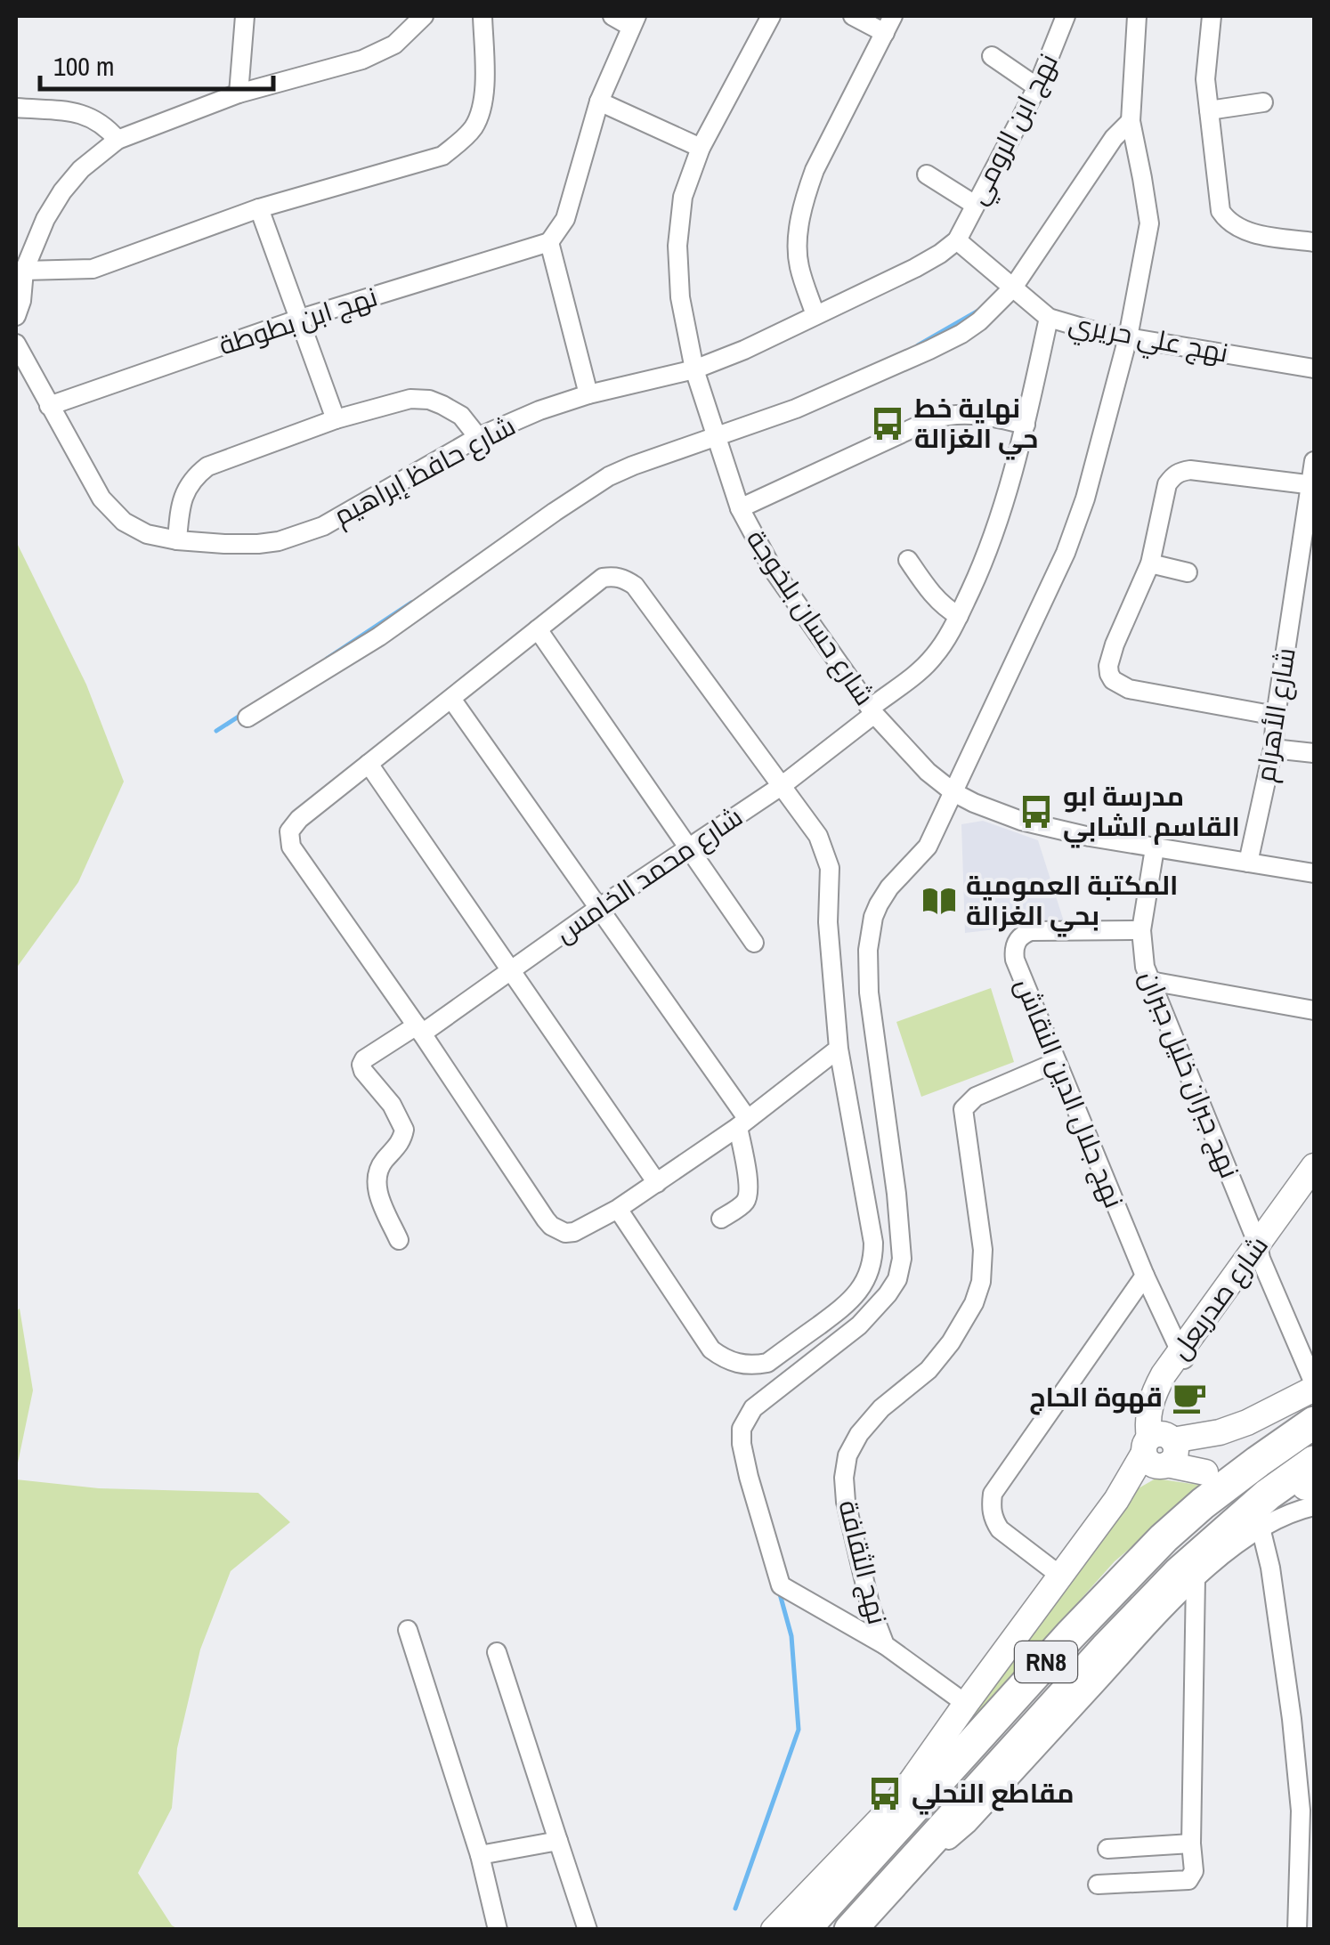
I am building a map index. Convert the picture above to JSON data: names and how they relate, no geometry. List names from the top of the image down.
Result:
{
  "streets": {
    "highway": ["RN8"],
    "street": [
      "نهج ابن الرومي",
      "نهج ابن بطوطة",
      "نهج علي حريري",
      "شارع حافظ إبراهيم",
      "شارع حسان بلخوجة",
      "شارع الأهرام",
      "شارع محمد الخامس",
      "نهج جبران خليل جبران",
      "نهج جلال الدين النقاش",
      "شارع صدربعل",
      "نهج الثقافة"
    ]
  },
  "crossings": [
    ["نهج ابن الرومي", "نهج علي حريري"],
    ["نهج ابن الرومي", "شارع حافظ إبراهيم"],
    ["نهج ابن بطوطة", "شارع حافظ إبراهيم"],
    ["نهج علي حريري", "شارع حافظ إبراهيم"],
    ["نهج علي حريري", "شارع محمد الخامس"],
    ["شارع حافظ إبراهيم", "شارع حسان بلخوجة"],
    ["شارع حسان بلخوجة", "شارع الأهرام"],
    ["شارع حسان بلخوجة", "شارع محمد الخامس"],
    ["شارع حسان بلخوجة", "نهج جبران خليل جبران"],
    ["نهج جبران خليل جبران", "نهج جلال الدين النقاش"],
    ["نهج جبران خليل جبران", "شارع صدربعل"],
    ["نهج جلال الدين النقاش", "شارع صدربعل"],
    ["نهج جلال الدين النقاش", "نهج الثقافة"]
  ],
  "places": {
    "bus stop": ["نهاية خط حي الغزالة", "مدرسة ابو القاسم الشابي", "مقاطع النحلي"],
    "library": ["المكتبة العمومية بحي الغزالة"],
    "cafe": ["قهوة الحاج"]
  },
  "scale_bar": "100 m"
}
